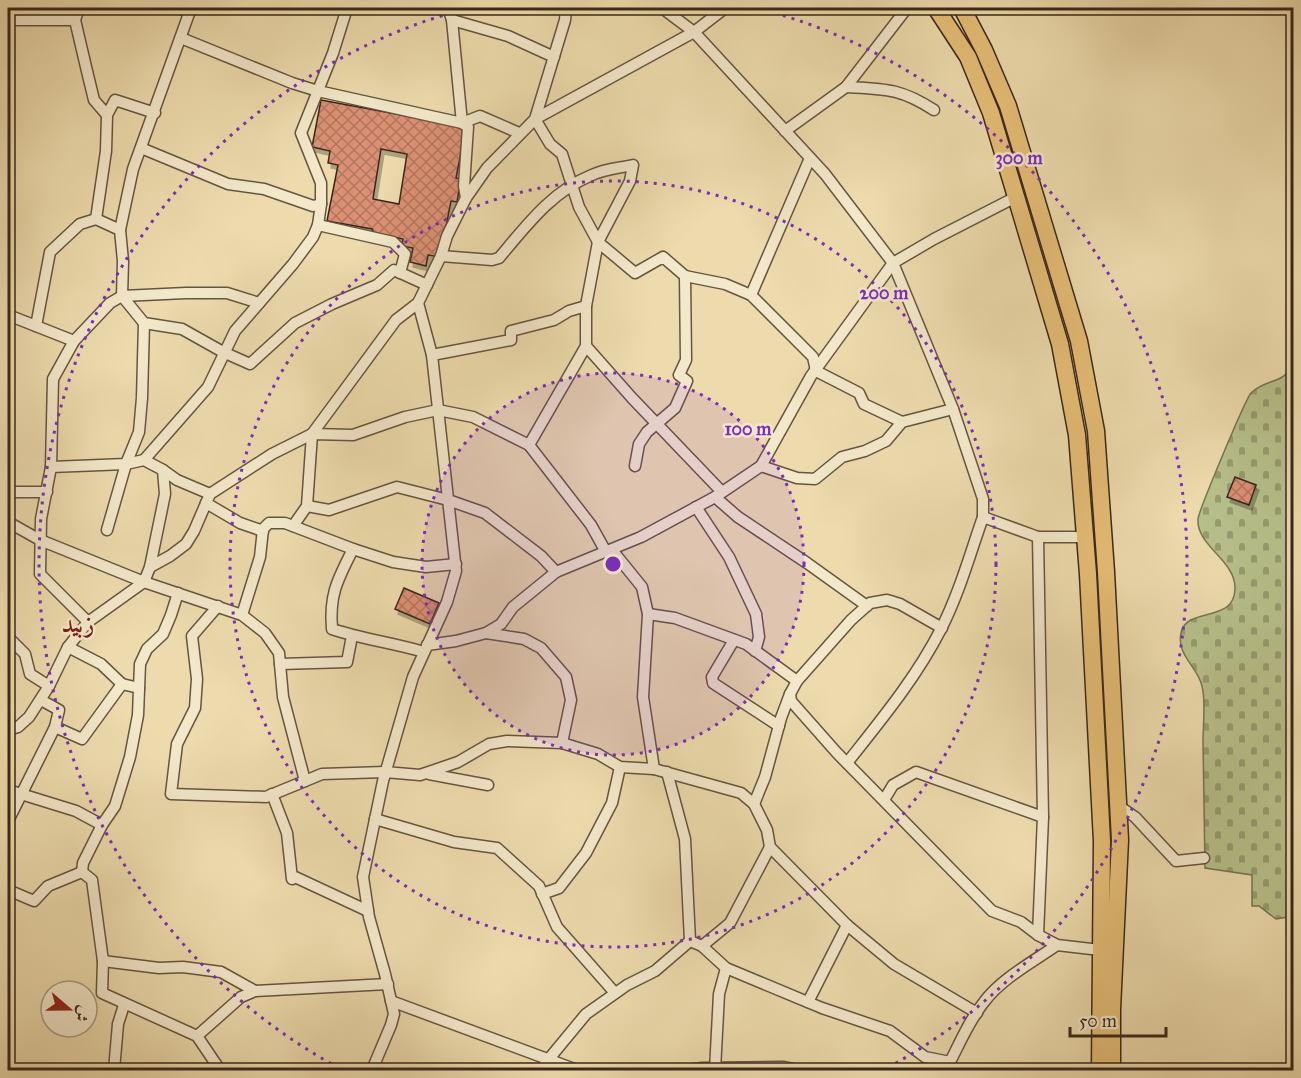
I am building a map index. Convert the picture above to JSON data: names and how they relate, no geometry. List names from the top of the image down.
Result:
{
  "districts": ["زبيد"],
  "scale_bar": "50 m",
  "north": "right",
  "rings": ["300 m", "200 m", "100 m"]
}
